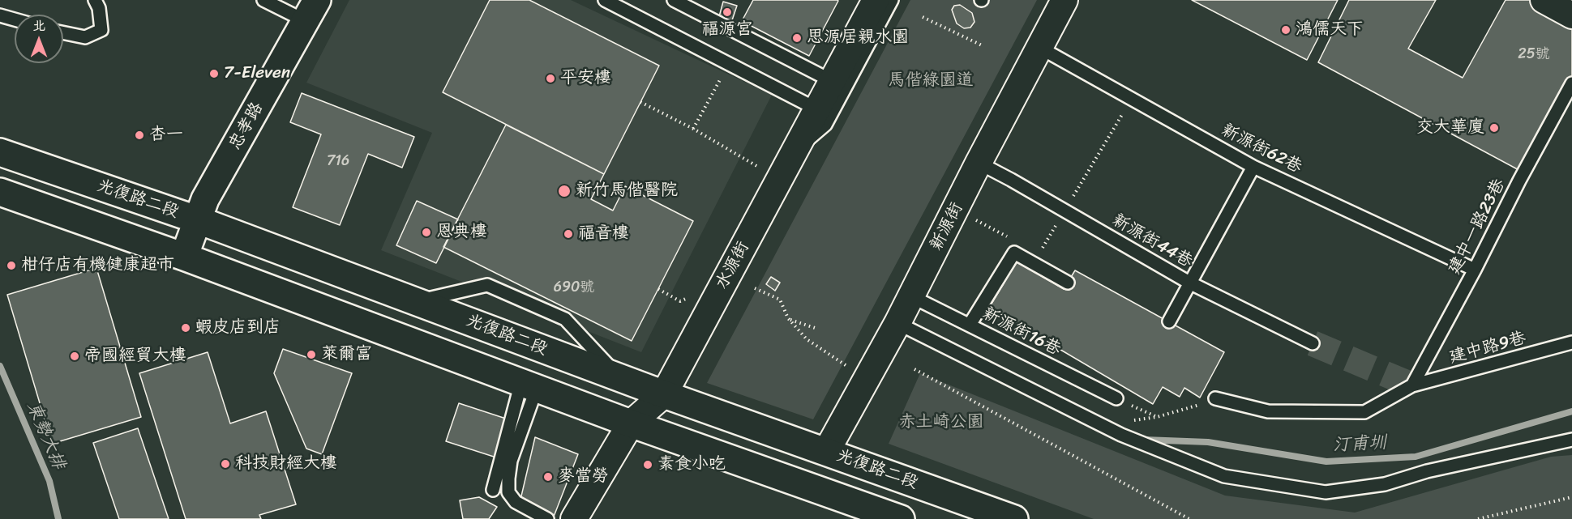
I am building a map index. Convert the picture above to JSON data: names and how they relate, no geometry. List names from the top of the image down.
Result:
{
  "streets": {
    "main road": ["忠孝路", "光復路二段"],
    "street": ["新源街", "水源街"],
    "lane": [
      "新源街62巷",
      "建中一路23巷",
      "新源街44巷",
      "新源街16巷",
      "建中路9巷"
    ]
  },
  "crossings": [
    ["忠孝路", "光復路二段"],
    ["新源街62巷", "新源街"],
    ["新源街62巷", "建中一路23巷"],
    ["光復路二段", "新源街"],
    ["光復路二段", "水源街"],
    ["新源街", "新源街44巷"],
    ["新源街", "新源街16巷"],
    ["建中一路23巷", "建中路9巷"]
  ],
  "water": ["東勢大排", "汀甫圳"],
  "parks": ["馬偕綠園道", "赤土崎公園"],
  "places": [
    "福源宮",
    "鴻儒天下",
    "思源居親水園",
    "7-Eleven",
    "平安樓",
    "交大華廈",
    "杏一",
    "新竹馬偕醫院",
    "恩典樓",
    "福音樓",
    "柑仔店有機健康超市",
    "蝦皮店到店",
    "萊爾富",
    "帝國經貿大樓",
    "科技財經大樓",
    "素食小吃",
    "麥當勞"
  ],
  "house_numbers": ["25號", "716", "690號"],
  "north": "top"
}
